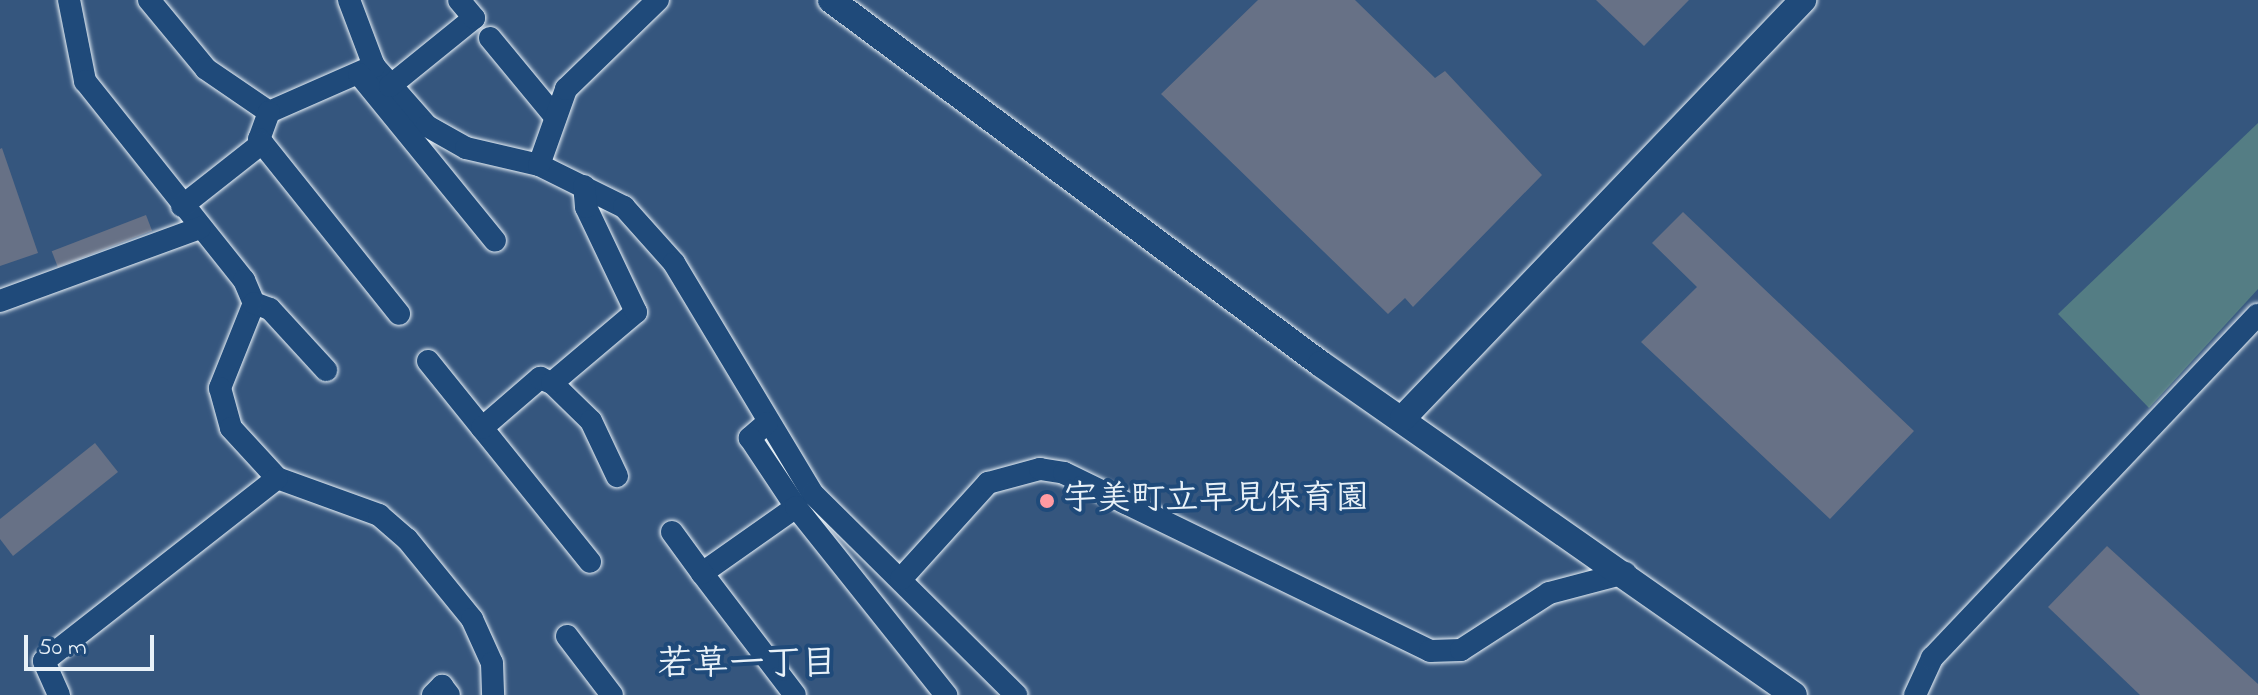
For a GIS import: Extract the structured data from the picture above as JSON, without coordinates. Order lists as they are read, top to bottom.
{
  "districts": ["若草一丁目"],
  "places": ["宇美町立早見保育園"],
  "scale_bar": "50 m"
}
